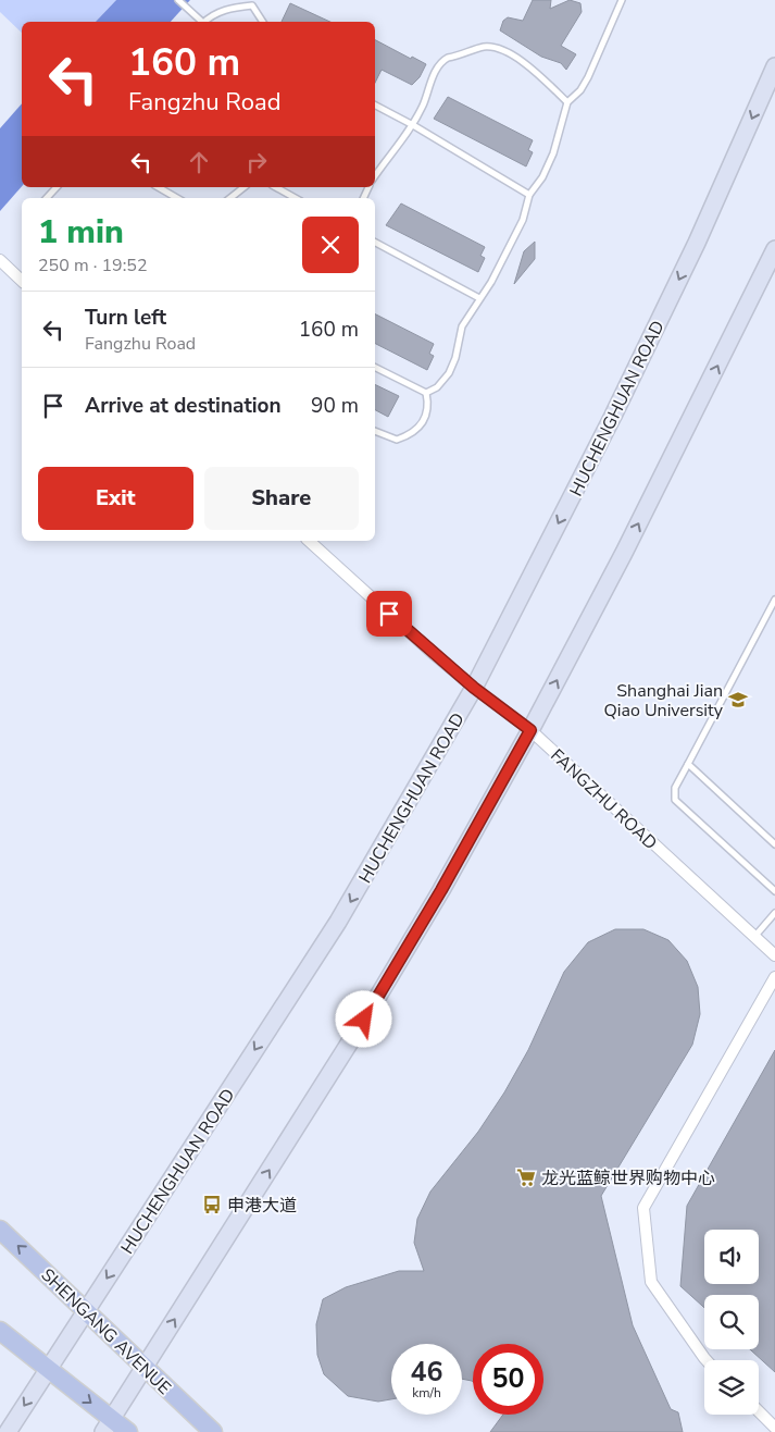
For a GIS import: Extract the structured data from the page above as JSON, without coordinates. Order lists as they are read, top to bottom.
{
  "streets": {
    "main road": ["HUCHENGHUAN ROAD", "SHENGANG AVENUE"],
    "street": ["FANGZHU ROAD"]
  },
  "crossings": [
    ["HUCHENGHUAN ROAD", "FANGZHU ROAD"],
    ["HUCHENGHUAN ROAD", "SHENGANG AVENUE"]
  ],
  "places": {
    "school or university": ["Shanghai Jian Qiao University"],
    "supermarket": ["龙光蓝鲸世界购物中心"],
    "bus stop": ["申港大道"]
  },
  "page": {
    "turn": ["160 m", "Fangzhu Road"],
    "heading": ["1 min", "250 m · 19:52"],
    "list": [
      {
        "name": "Turn left",
        "note": "Fangzhu Road",
        "value": "160 m"
      },
      {
        "name": "Arrive at destination",
        "value": "90 m"
      }
    ],
    "buttons": ["Exit", "Share"],
    "speed": "46 km/h",
    "limit": "50"
  }
}
